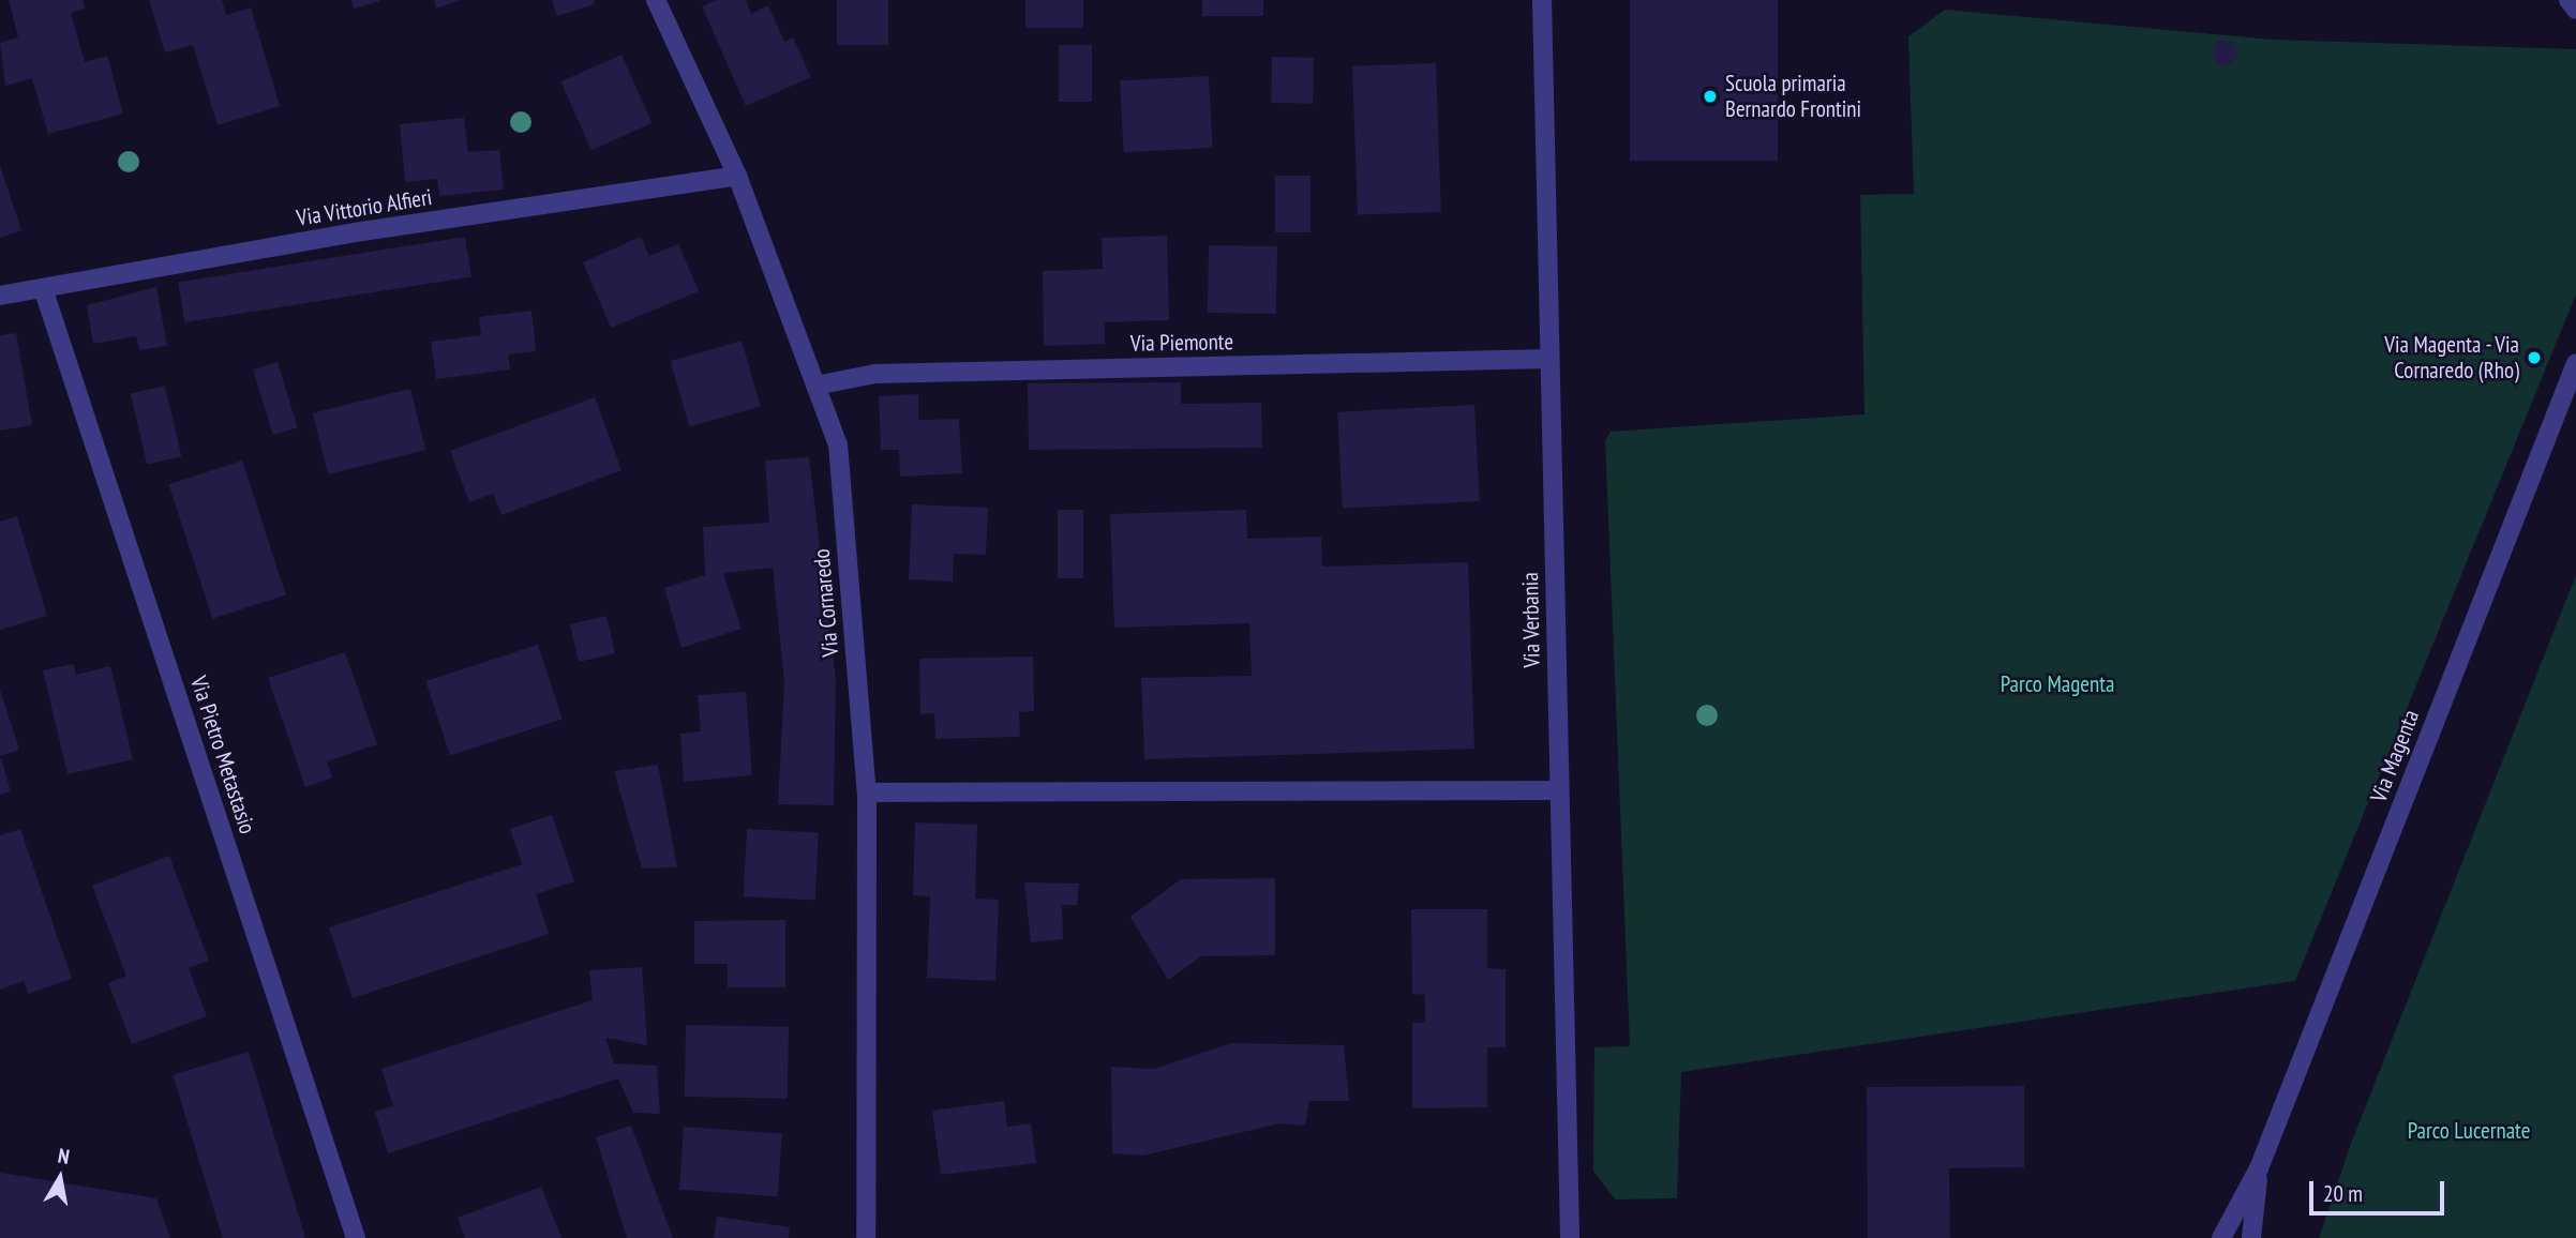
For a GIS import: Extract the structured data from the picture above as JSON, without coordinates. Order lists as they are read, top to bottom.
{
  "streets": {
    "street": [
      "Via Vittorio Alfieri",
      "Via Piemonte",
      "Via Cornaredo",
      "Via Verbania",
      "Via Pietro Metastasio",
      "Via Magenta"
    ]
  },
  "crossings": [
    ["Via Vittorio Alfieri", "Via Cornaredo"],
    ["Via Vittorio Alfieri", "Via Pietro Metastasio"],
    ["Via Piemonte", "Via Cornaredo"],
    ["Via Piemonte", "Via Verbania"]
  ],
  "parks": ["Parco Magenta", "Parco Lucernate"],
  "places": ["Scuola primaria Bernardo Frontini", "Via Magenta - Via Cornaredo (Rho)"],
  "scale_bar": "20 m",
  "north": "top"
}
